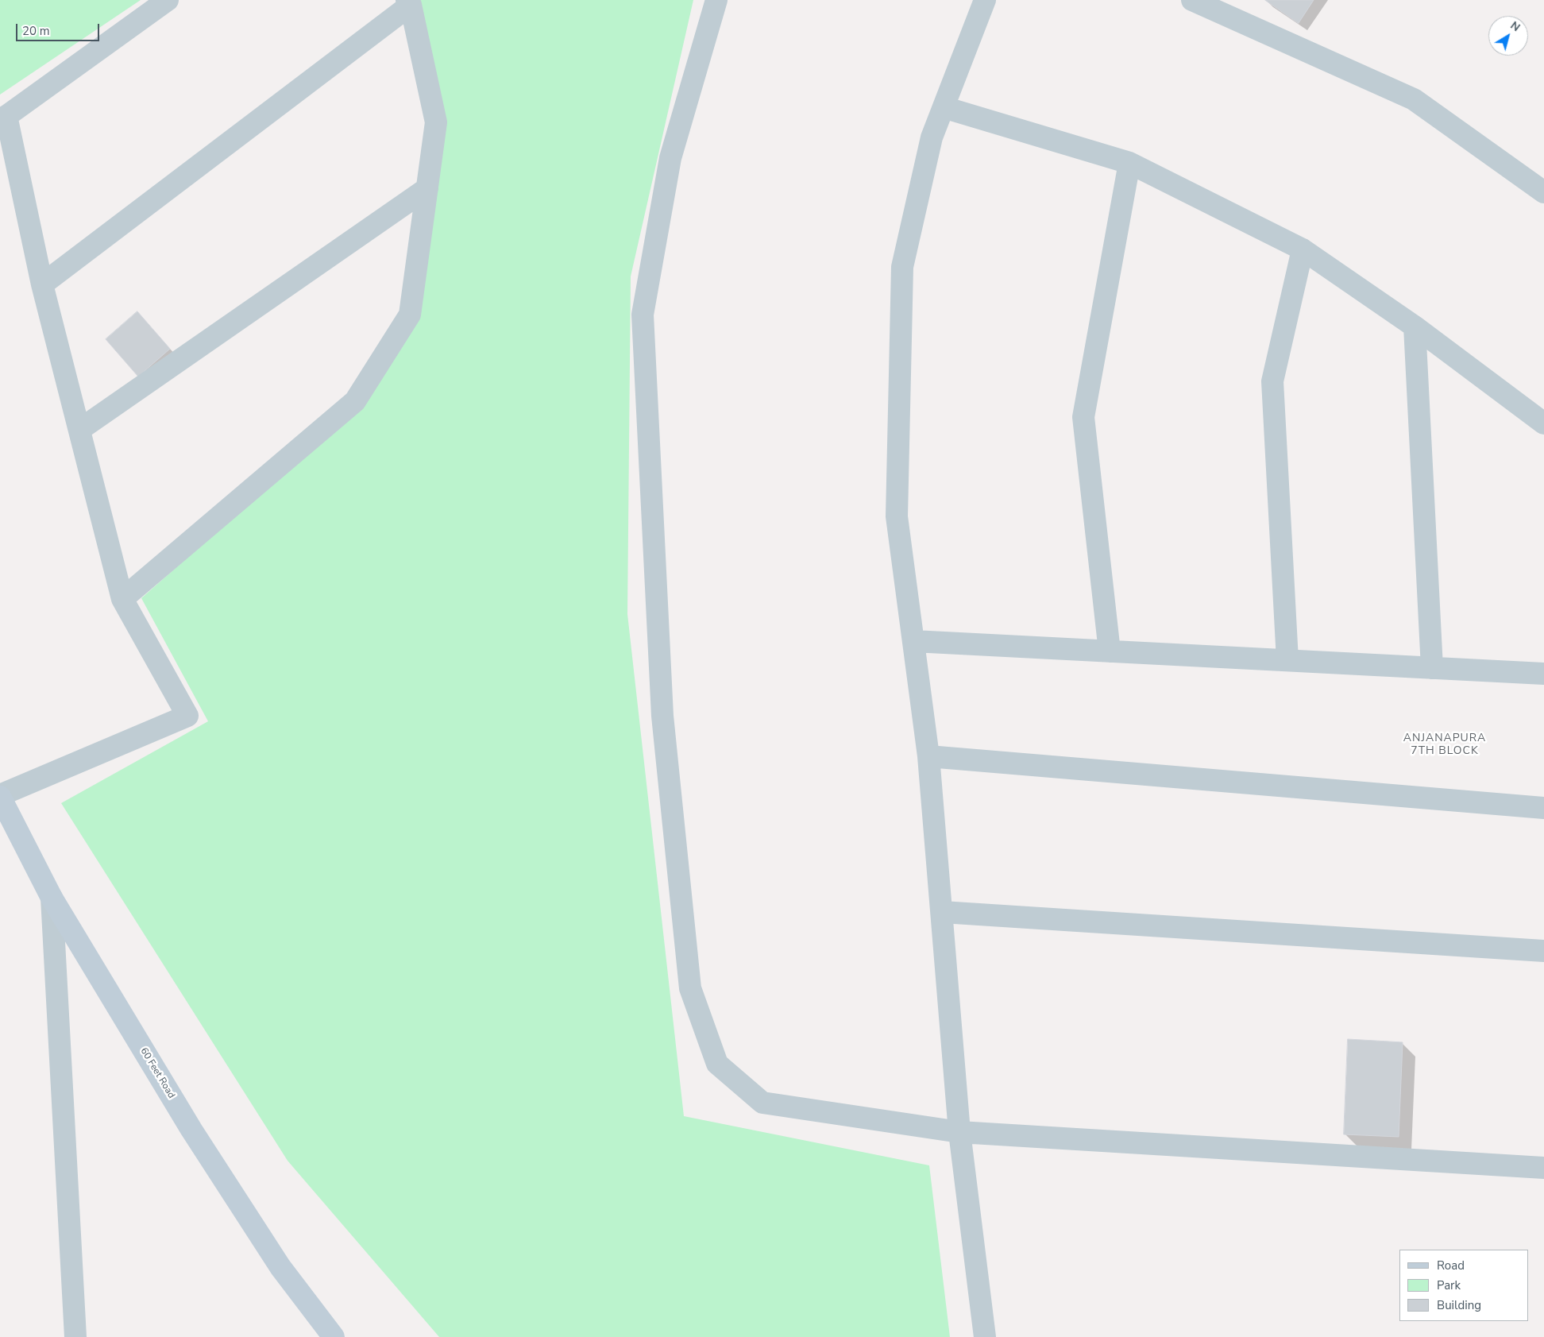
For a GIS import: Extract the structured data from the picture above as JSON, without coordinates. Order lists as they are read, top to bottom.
{
  "streets": {
    "street": ["60 Feet Road"]
  },
  "districts": ["ANJANAPURA 7TH BLOCK"],
  "legend": ["Road", "Park", "Building"],
  "scale_bar": "20 m",
  "north": "top right"
}
